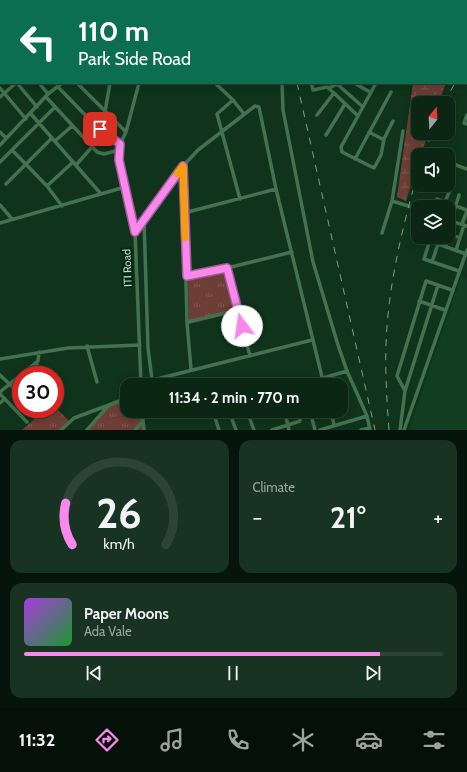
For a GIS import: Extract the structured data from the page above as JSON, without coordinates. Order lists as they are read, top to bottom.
{
  "streets": {
    "street": ["ITI Road"]
  },
  "north": "top",
  "page": {
    "turn": ["110 m", "Park Side Road"],
    "limit": "30",
    "trip": "11:34 · 2 min · 770 m",
    "tile": "Climate",
    "heat": ["−", "21°", "+"],
    "song": ["Paper Moons", "Ada Vale"],
    "tabs": "11:32",
    "gauge": ["26", "km/h"]
  }
}
